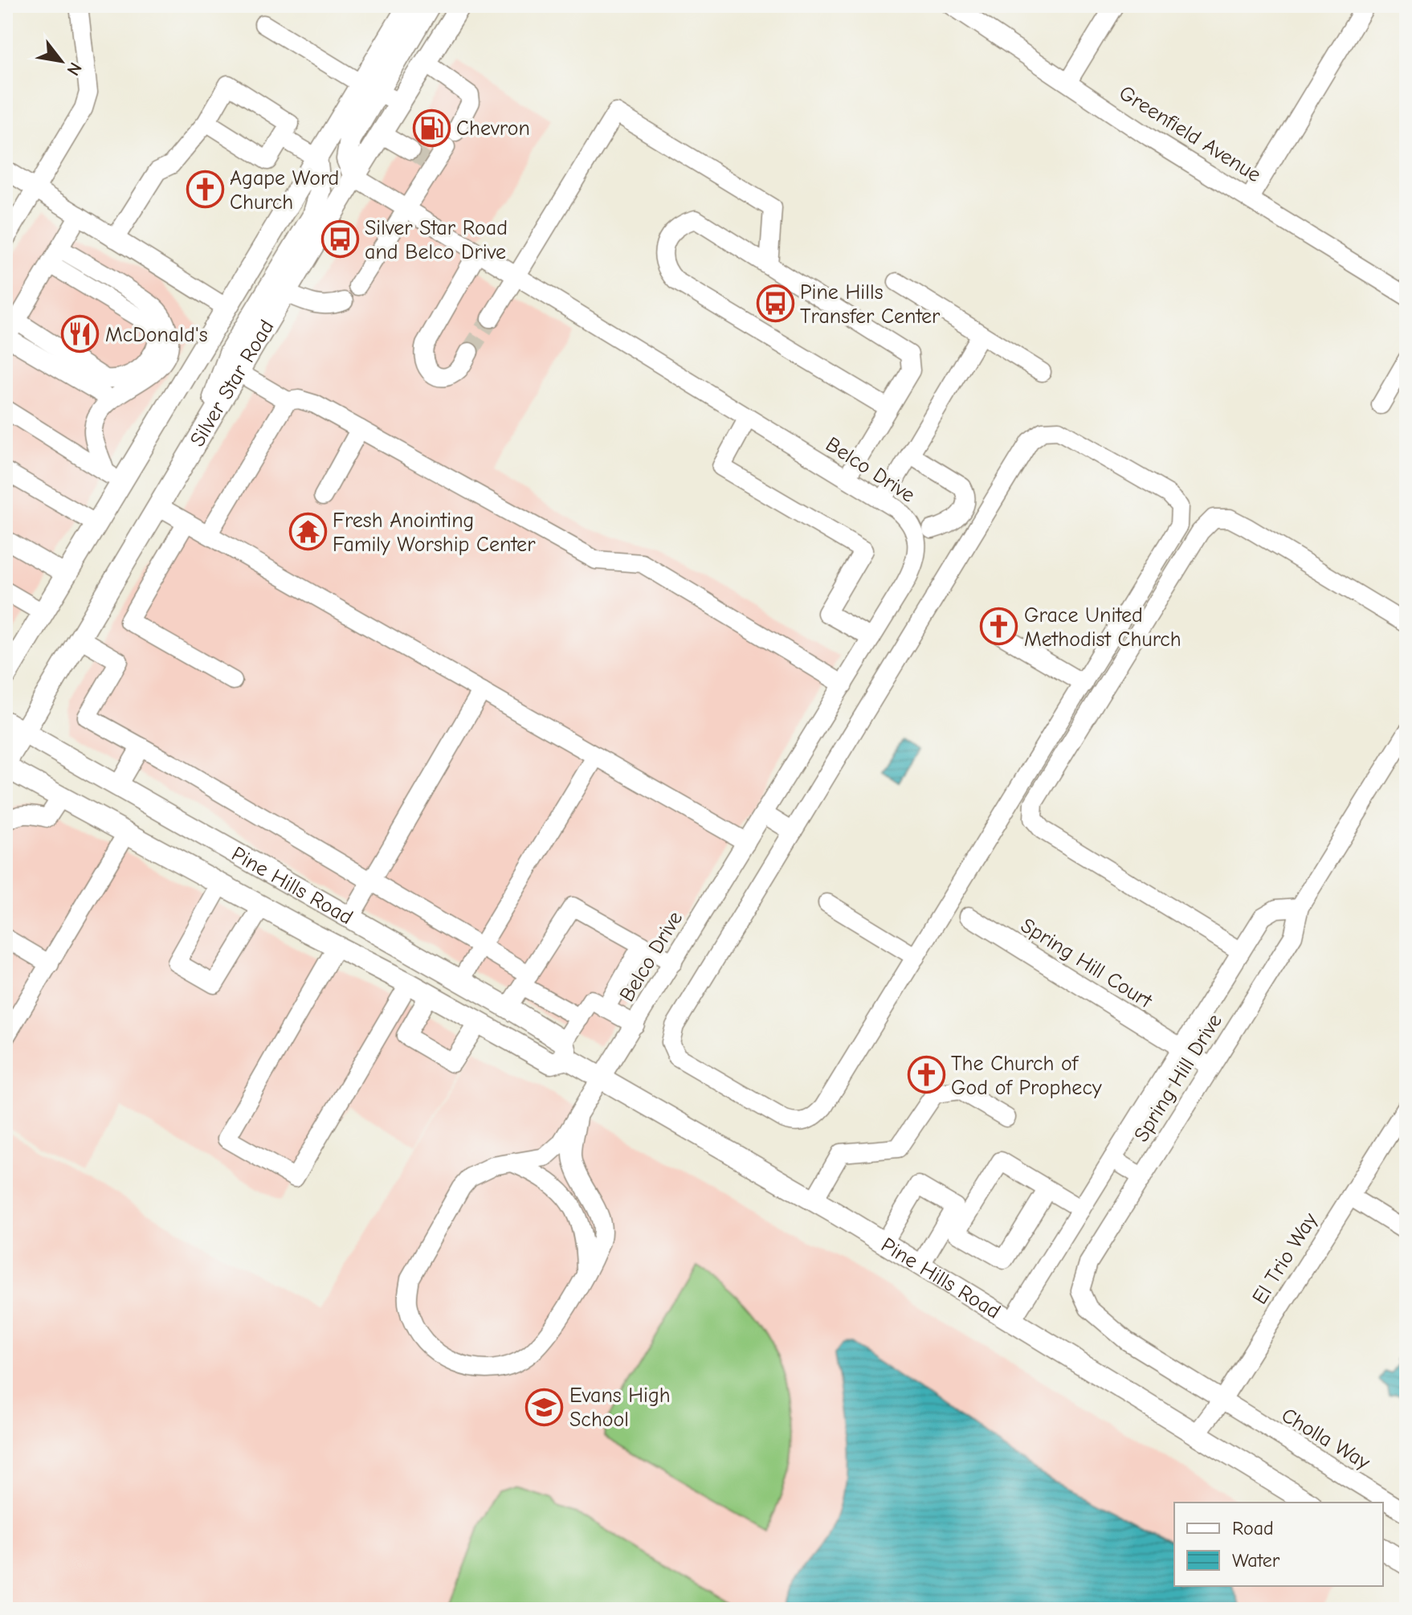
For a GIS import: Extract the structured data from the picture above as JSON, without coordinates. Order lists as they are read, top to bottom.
{
  "streets": {
    "main road": ["Silver Star Road", "Pine Hills Road"],
    "street": [
      "Greenfield Avenue",
      "Belco Drive",
      "Spring Hill Court",
      "Spring Hill Drive",
      "El Trio Way",
      "Cholla Way"
    ]
  },
  "crossings": [
    ["Silver Star Road", "Belco Drive"],
    ["Silver Star Road", "Pine Hills Road"],
    ["Belco Drive", "Pine Hills Road"],
    ["Pine Hills Road", "Spring Hill Drive"],
    ["Pine Hills Road", "El Trio Way"],
    ["Spring Hill Court", "Spring Hill Drive"],
    ["Spring Hill Drive", "El Trio Way"],
    ["Spring Hill Drive", "Cholla Way"],
    ["El Trio Way", "Cholla Way"]
  ],
  "places": {
    "fuel station": ["Chevron"],
    "church": ["Agape Word Church", "Grace United Methodist Church", "The Church of God of Prophecy"],
    "bus stop": ["Silver Star Road and Belco Drive", "Pine Hills Transfer Center"],
    "restaurant": ["McDonald's"],
    "temple": ["Fresh Anointing Family Worship Center"],
    "school or university": ["Evans High School"]
  },
  "legend": ["Road", "Water"],
  "north": "bottom right"
}
